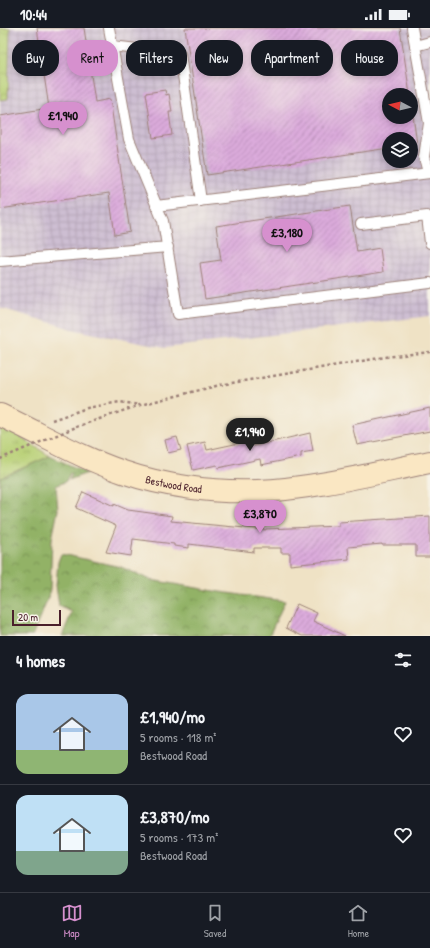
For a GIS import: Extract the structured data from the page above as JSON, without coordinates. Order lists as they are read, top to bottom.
{
  "streets": {
    "main road": ["Bestwood Road"]
  },
  "scale_bar": "20 m",
  "north": "left",
  "page": {
    "status": "10:44",
    "chip": [
      "Buy",
      "Rent",
      "Filters",
      "New",
      "Apartment",
      "House"
    ],
    "price": [
      "£1,940",
      "£3,180",
      "£1,940",
      "£3,870"
    ],
    "scale": "20 m",
    "heading": "4 homes",
    "list": [
      {
        "name": "£1,940/mo",
        "note": "5 rooms · 118 m² · Bestwood Road"
      },
      {
        "name": "£3,870/mo",
        "note": "5 rooms · 173 m² · Bestwood Road"
      }
    ],
    "tabs": ["Map", "Saved", "Home"]
  }
}
